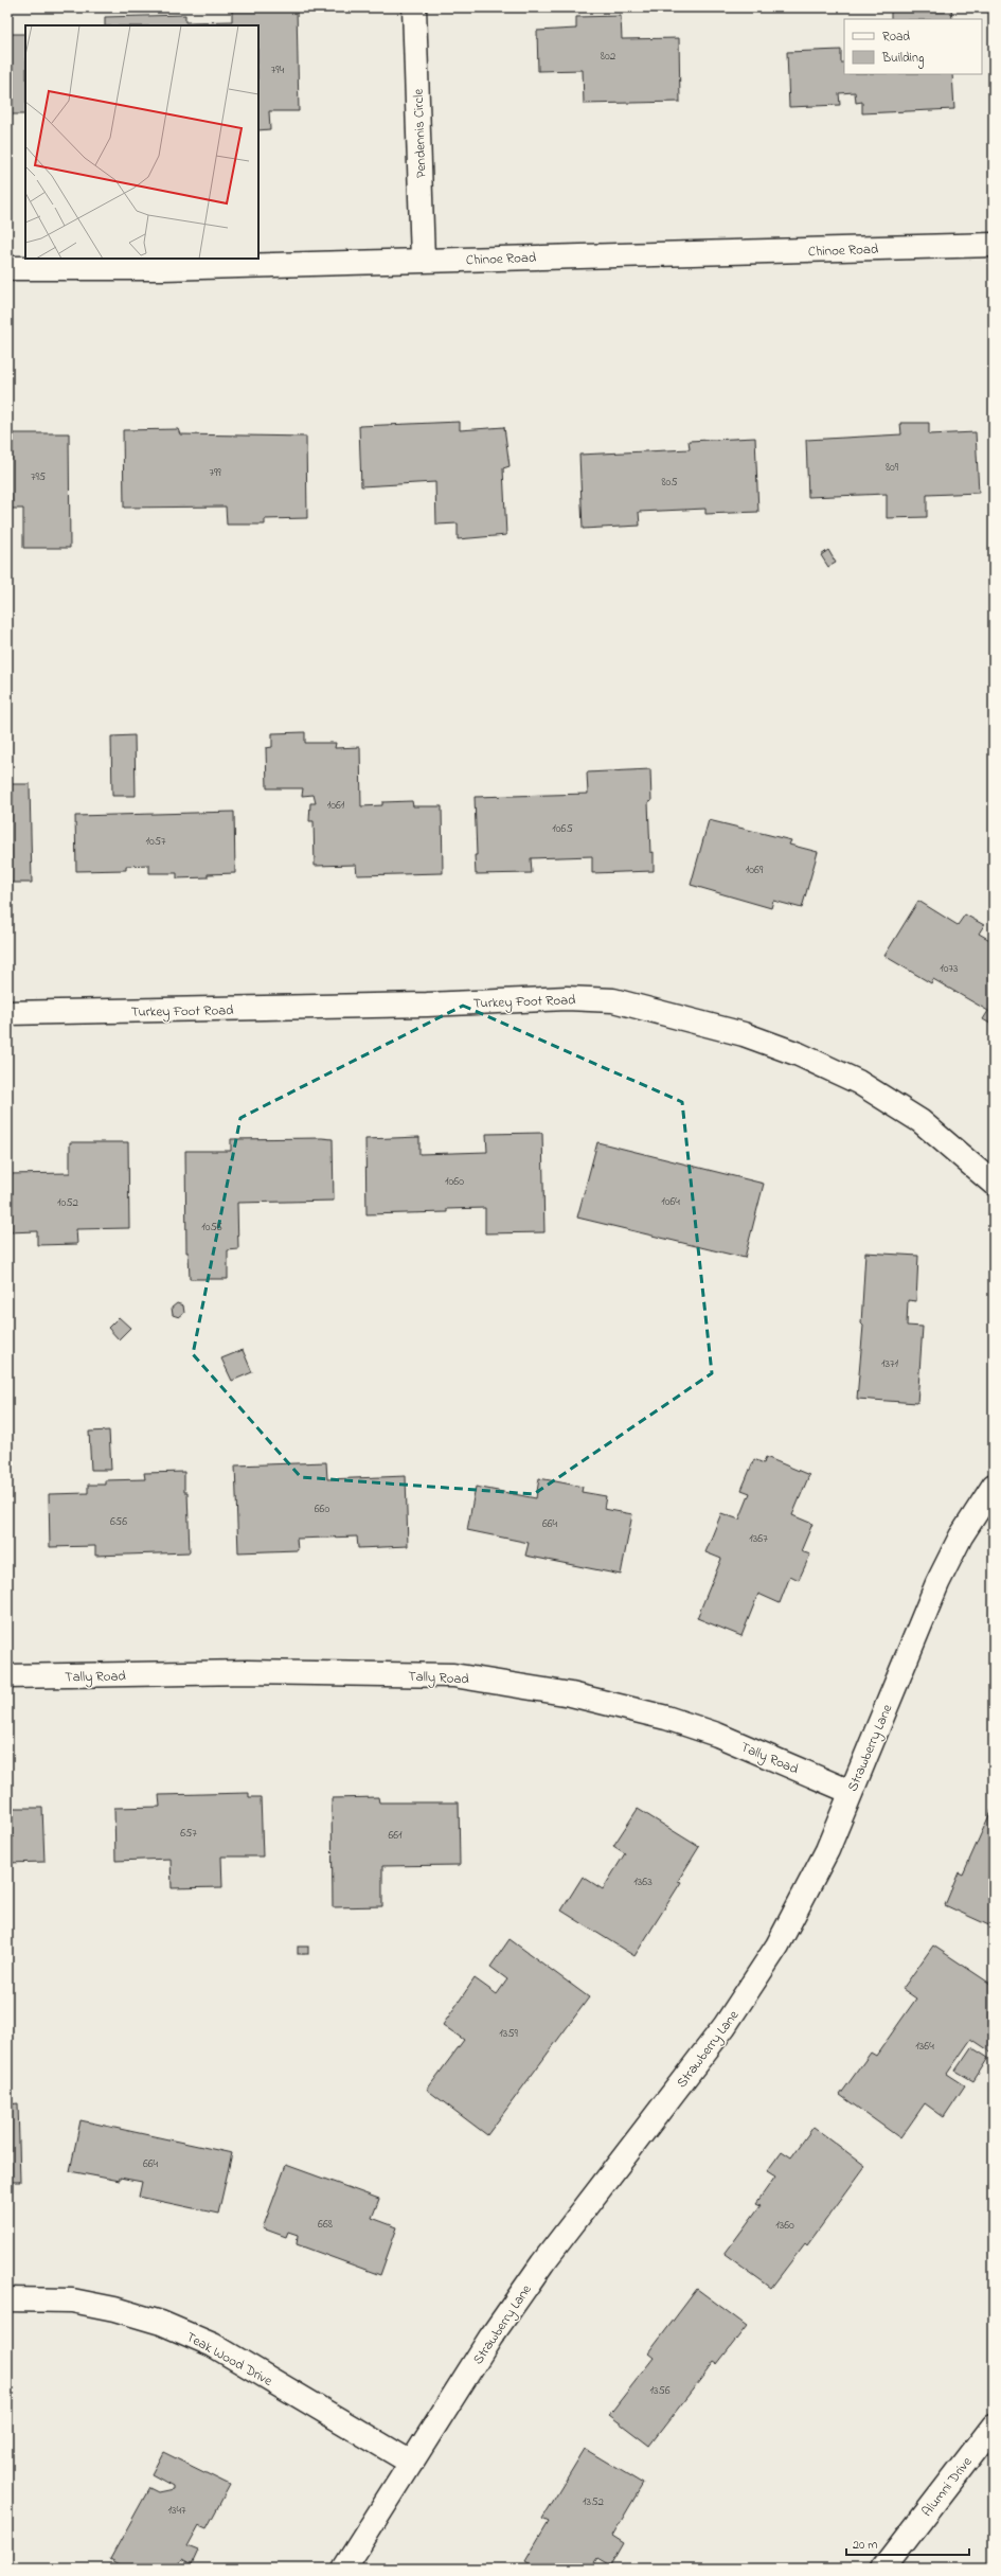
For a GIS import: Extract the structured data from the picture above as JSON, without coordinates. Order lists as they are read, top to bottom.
{
  "streets": {
    "street": [
      "Pendennis Circle",
      "Chinoe Road",
      "Turkey Foot Road",
      "Tally Road",
      "Strawberry Lane",
      "Teak Wood Drive",
      "Alumni Drive"
    ]
  },
  "crossings": [
    ["Pendennis Circle", "Chinoe Road"],
    ["Tally Road", "Strawberry Lane"],
    ["Strawberry Lane", "Teak Wood Drive"]
  ],
  "house_numbers": [
    "802",
    "794",
    "809",
    "799",
    "795",
    "805",
    "1061",
    "1065",
    "1057",
    "1069",
    "1073",
    "1060",
    "1064",
    "1052",
    "1056",
    "1371",
    "660",
    "656",
    "664",
    "1367",
    "657",
    "661",
    "1363",
    "1359",
    "1364",
    "664",
    "668",
    "1360",
    "1356",
    "1352",
    "1347"
  ],
  "legend": ["Road", "Building"],
  "scale_bar": "20 m"
}
